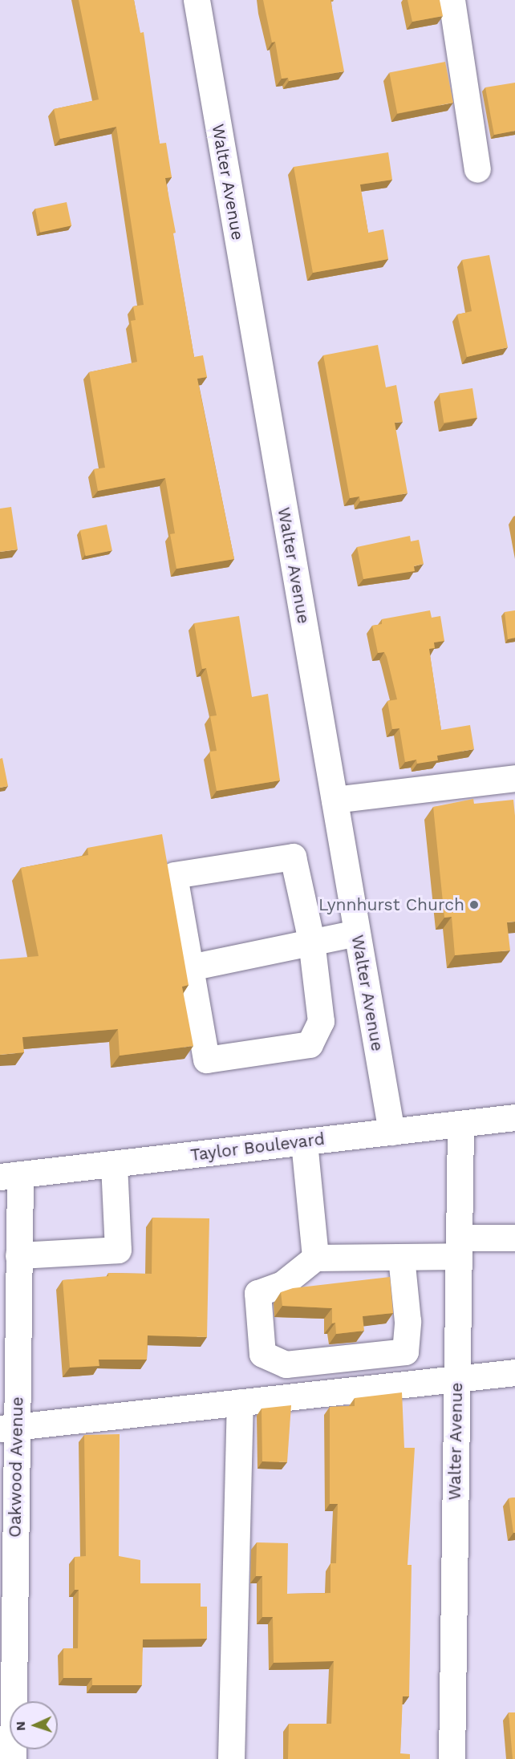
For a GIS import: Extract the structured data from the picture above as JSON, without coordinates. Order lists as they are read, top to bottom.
{
  "streets": {
    "street": ["Walter Avenue", "Taylor Boulevard", "Oakwood Avenue"]
  },
  "crossings": [
    ["Walter Avenue", "Taylor Boulevard"],
    ["Taylor Boulevard", "Oakwood Avenue"]
  ],
  "places": ["Lynnhurst Church"],
  "north": "left"
}
